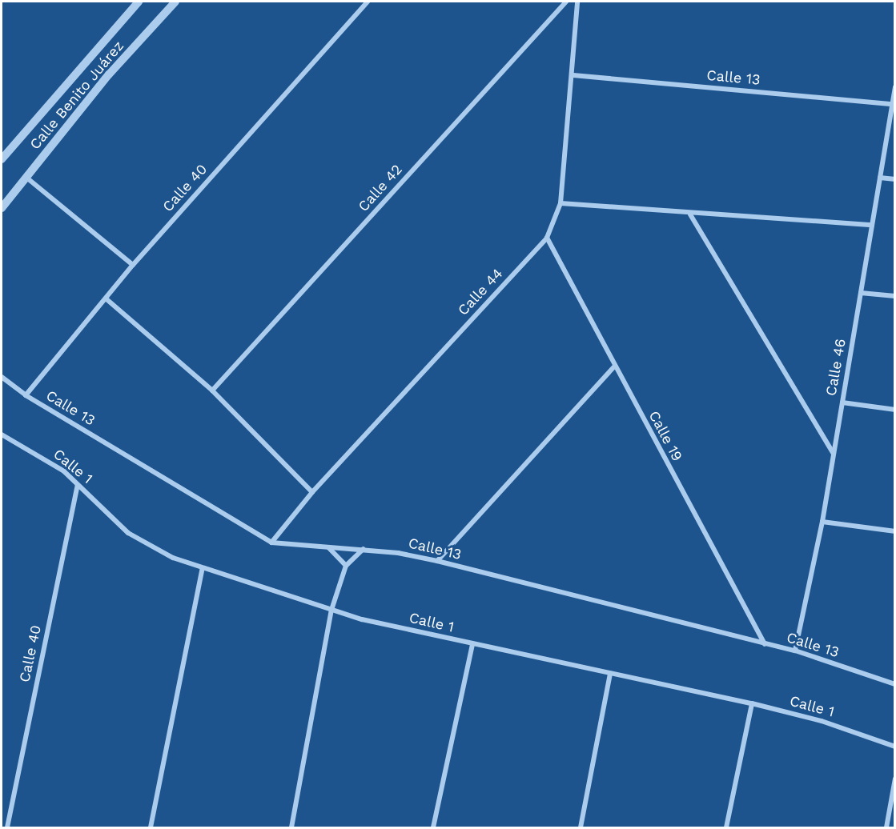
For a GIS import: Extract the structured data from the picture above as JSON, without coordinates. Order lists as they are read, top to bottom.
{
  "streets": {
    "street": [
      "Calle 13",
      "Calle Benito Juárez",
      "Calle 40",
      "Calle 42",
      "Calle 44",
      "Calle 46",
      "Calle 19",
      "Calle 1"
    ]
  },
  "crossings": [
    ["Calle 13", "Calle 40"],
    ["Calle 13", "Calle 44"],
    ["Calle 13", "Calle 46"],
    ["Calle 13", "Calle 19"],
    ["Calle 40", "Calle 1"],
    ["Calle 44", "Calle 19"]
  ]
}
